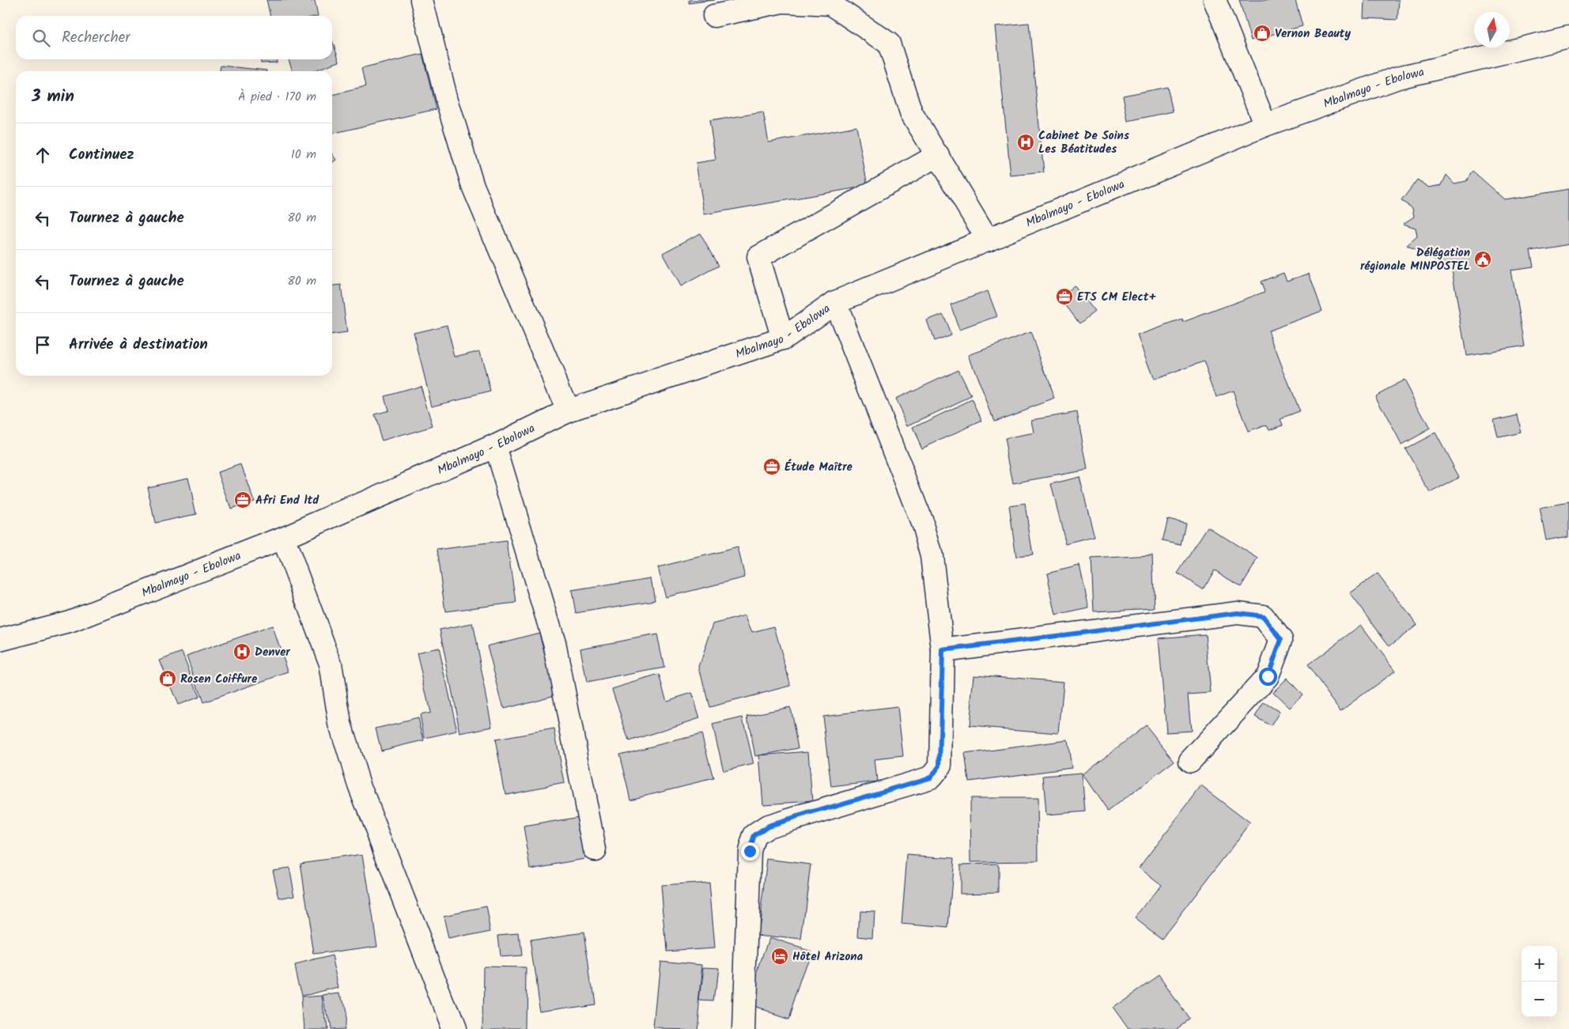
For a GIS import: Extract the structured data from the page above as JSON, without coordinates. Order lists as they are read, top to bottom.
{
  "streets": {
    "main road": ["Mbalmayo - Ebolowa"]
  },
  "places": {
    "shop": ["Vernon Beauty", "Rosen Coiffure"],
    "hospital": ["Cabinet De Soins Les Béatitudes", "Denver"],
    "public building": ["Délégation régionale MINPOSTEL"],
    "office": ["ETS CM Elect+", "Étude Maître", "Afri End ltd"],
    "hotel": ["Hôtel Arizona"]
  },
  "north": "top",
  "page": {
    "search": "Rechercher",
    "heading": ["3 min", "À pied · 170 m"],
    "list": [
      ["Continuez", "10 m"],
      ["Tournez à gauche", "80 m"],
      ["Tournez à gauche", "80 m"],
      "Arrivée à destination"
    ],
    "map_buttons": ["+", "−"]
  }
}
